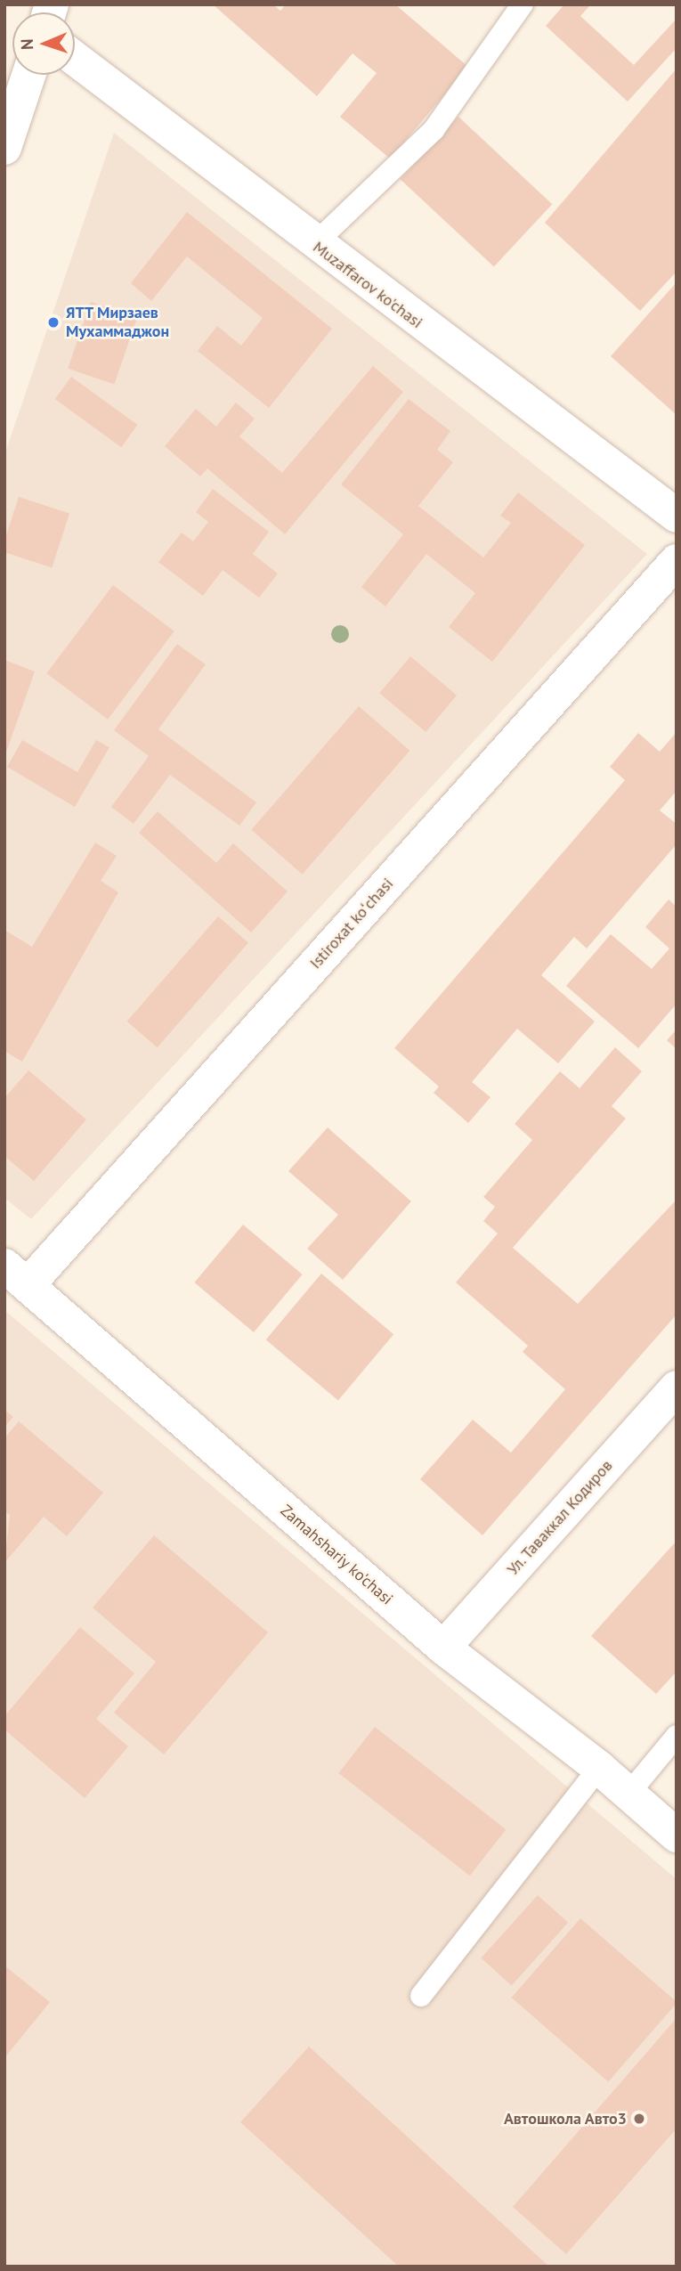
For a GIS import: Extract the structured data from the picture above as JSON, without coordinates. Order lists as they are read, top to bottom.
{
  "streets": {
    "street": [
      "Muzaffarov ko'chasi",
      "Istiroxat koʻchasi",
      "Ул. Таваккал Кодиров",
      "Zamahshariy ko'chasi"
    ]
  },
  "crossings": [
    ["Istiroxat koʻchasi", "Zamahshariy ko'chasi"],
    ["Ул. Таваккал Кодиров", "Zamahshariy ko'chasi"]
  ],
  "places": ["ЯТТ Мирзаев Мухаммаджон", "Автошкола Авто3"],
  "north": "left"
}
